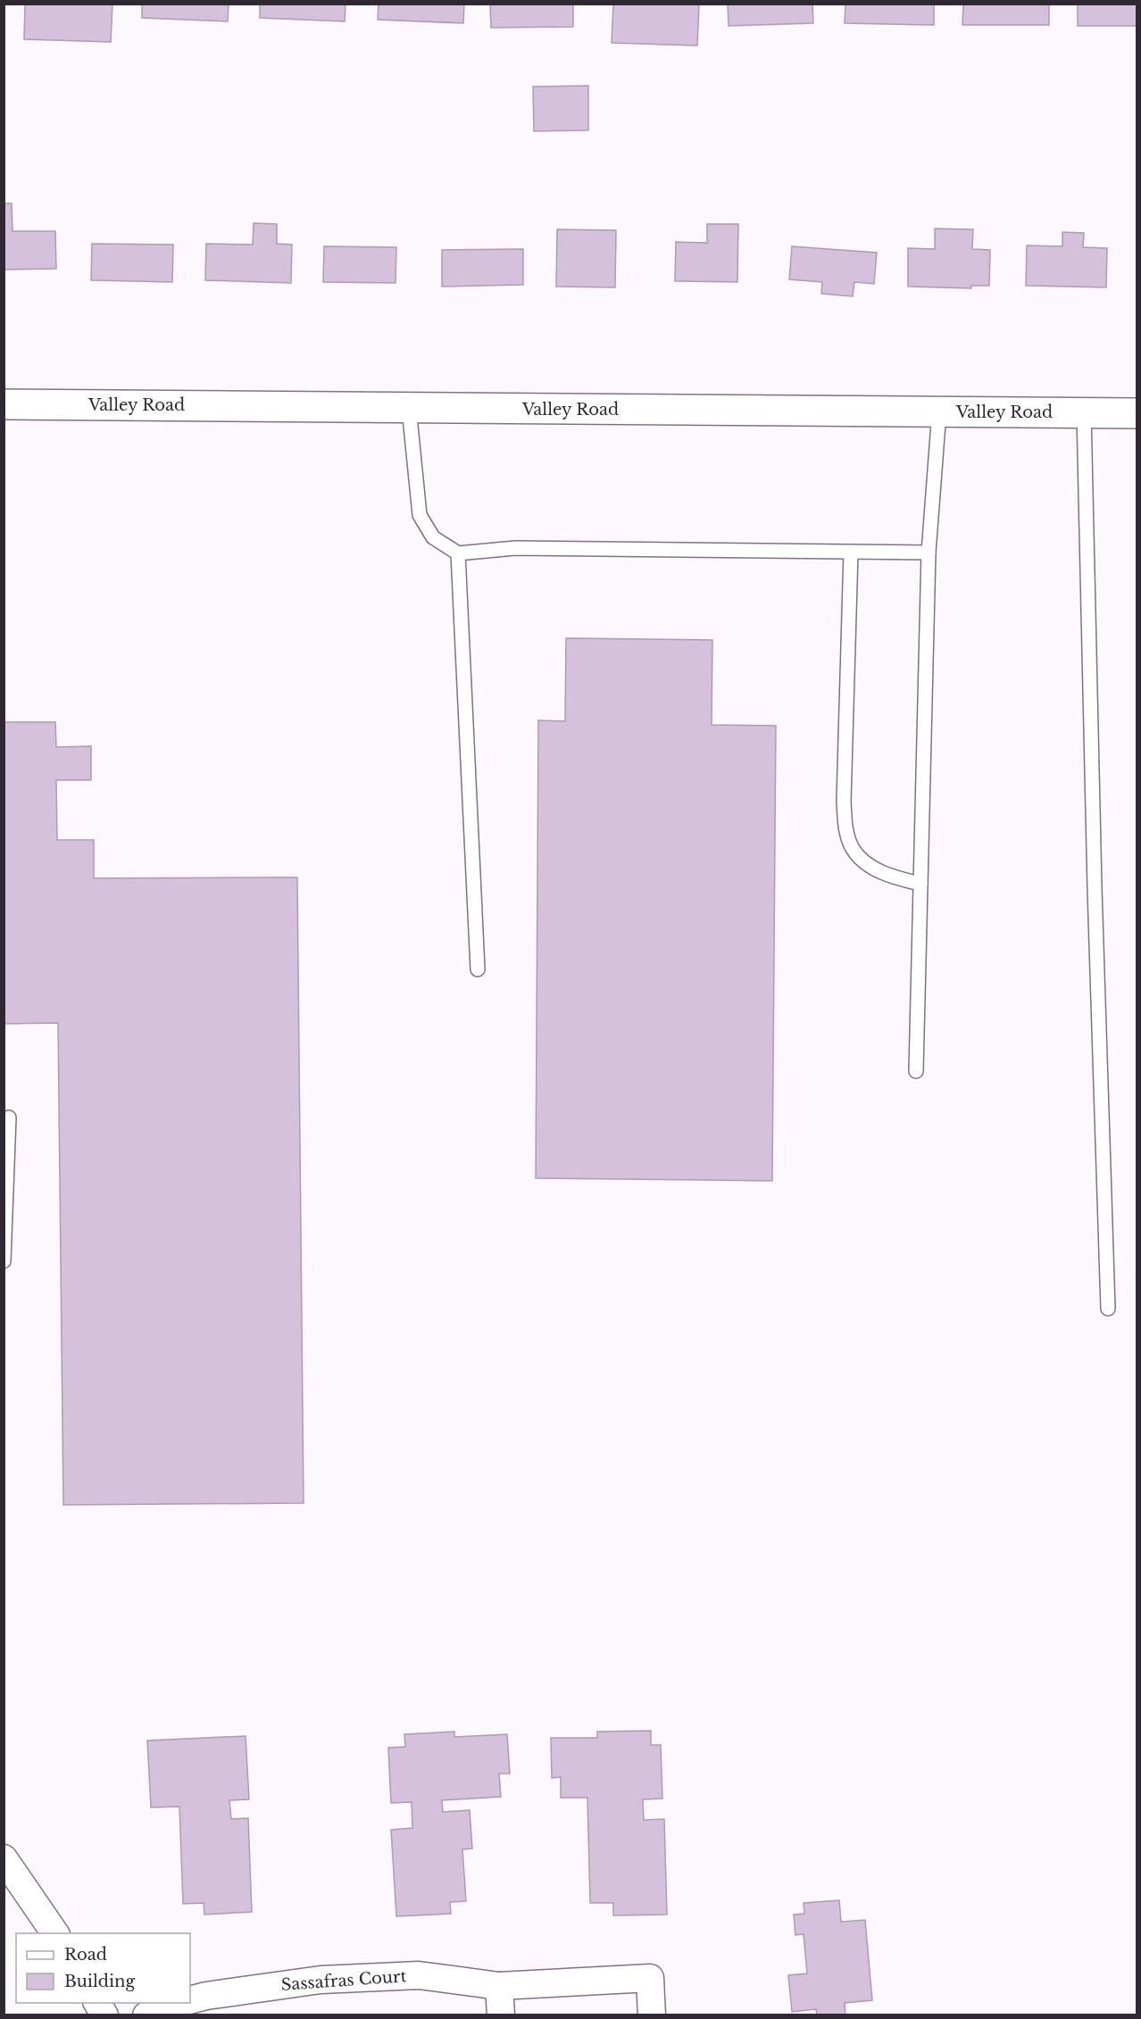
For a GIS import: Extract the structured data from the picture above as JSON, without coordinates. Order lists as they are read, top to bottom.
{
  "streets": {
    "street": ["Valley Road", "Sassafras Court"]
  },
  "legend": ["Road", "Building"]
}
